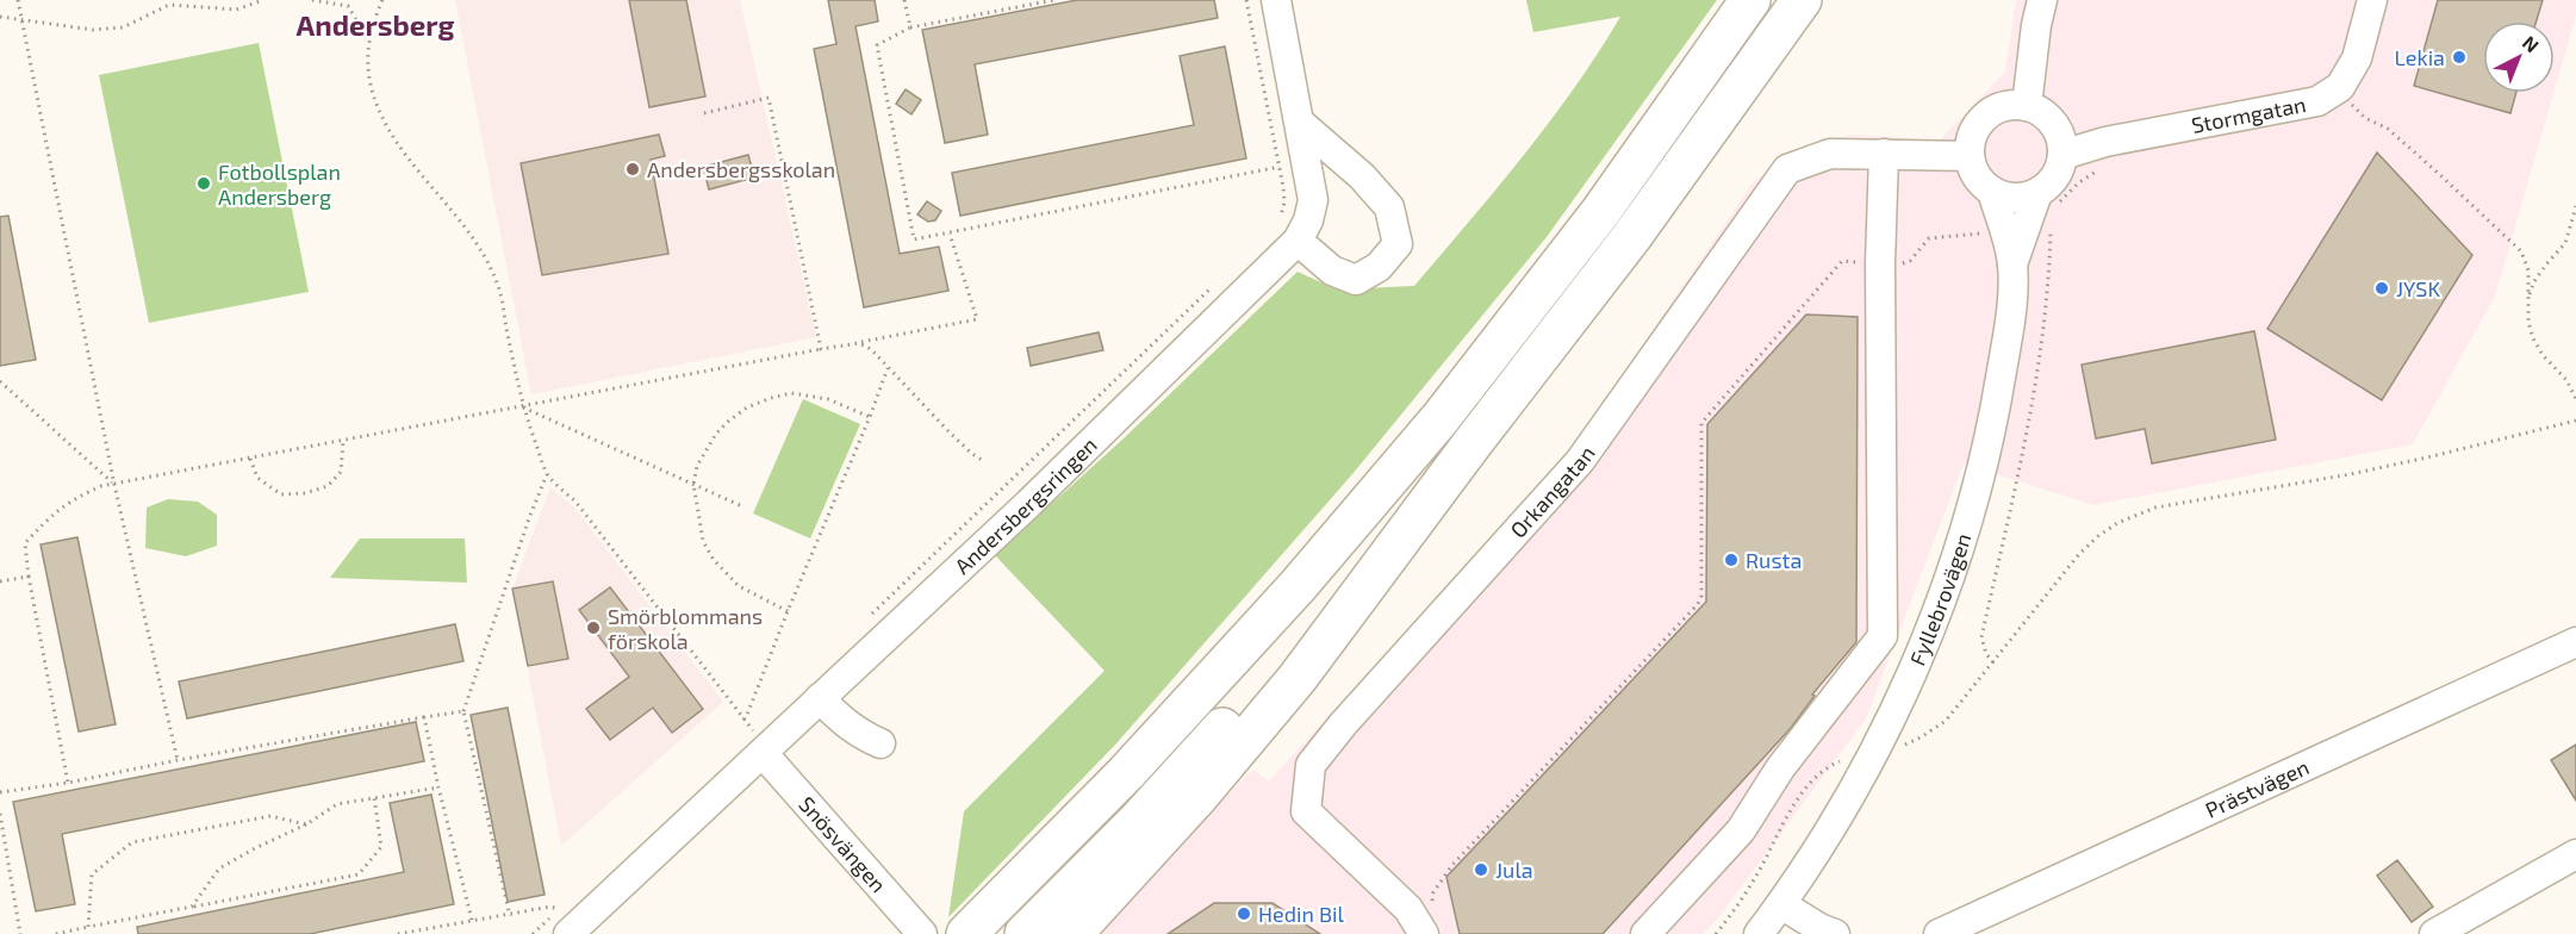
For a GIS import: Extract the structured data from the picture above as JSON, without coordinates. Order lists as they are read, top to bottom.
{
  "streets": {
    "street": [
      "Stormgatan",
      "Orkangatan",
      "Andersbergsringen",
      "Fyllebrovägen",
      "Prästvägen",
      "Snösvängen"
    ]
  },
  "crossings": [
    ["Stormgatan", "Orkangatan"],
    ["Stormgatan", "Fyllebrovägen"],
    ["Orkangatan", "Fyllebrovägen"],
    ["Andersbergsringen", "Snösvängen"]
  ],
  "districts": ["Andersberg"],
  "places": [
    "Lekia",
    "Andersbergsskolan",
    "Fotbollsplan Andersberg",
    "JYSK",
    "Rusta",
    "Smörblommans förskola",
    "Jula",
    "Hedin Bil"
  ],
  "north": "top right"
}
